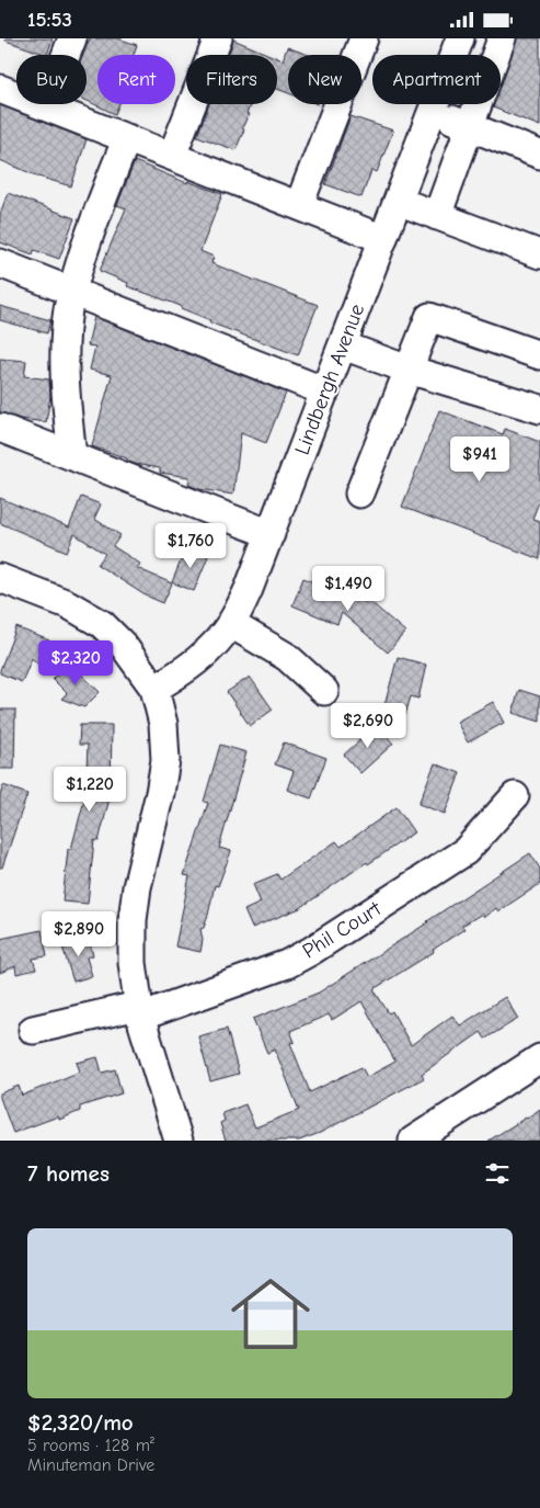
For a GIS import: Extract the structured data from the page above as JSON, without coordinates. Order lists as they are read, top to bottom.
{
  "streets": {
    "street": ["Lindbergh Avenue", "Phil Court"]
  },
  "page": {
    "status": "15:53",
    "chip": [
      "Buy",
      "Rent",
      "Filters",
      "New",
      "Apartment"
    ],
    "price": [
      "$941",
      "$1,760",
      "$1,490",
      "$2,320",
      "$2,690",
      "$1,220",
      "$2,890"
    ],
    "heading": "7 homes",
    "list": [
      {
        "name": "$2,320/mo",
        "note": "5 rooms · 128 m² · Minuteman Drive"
      }
    ]
  }
}
